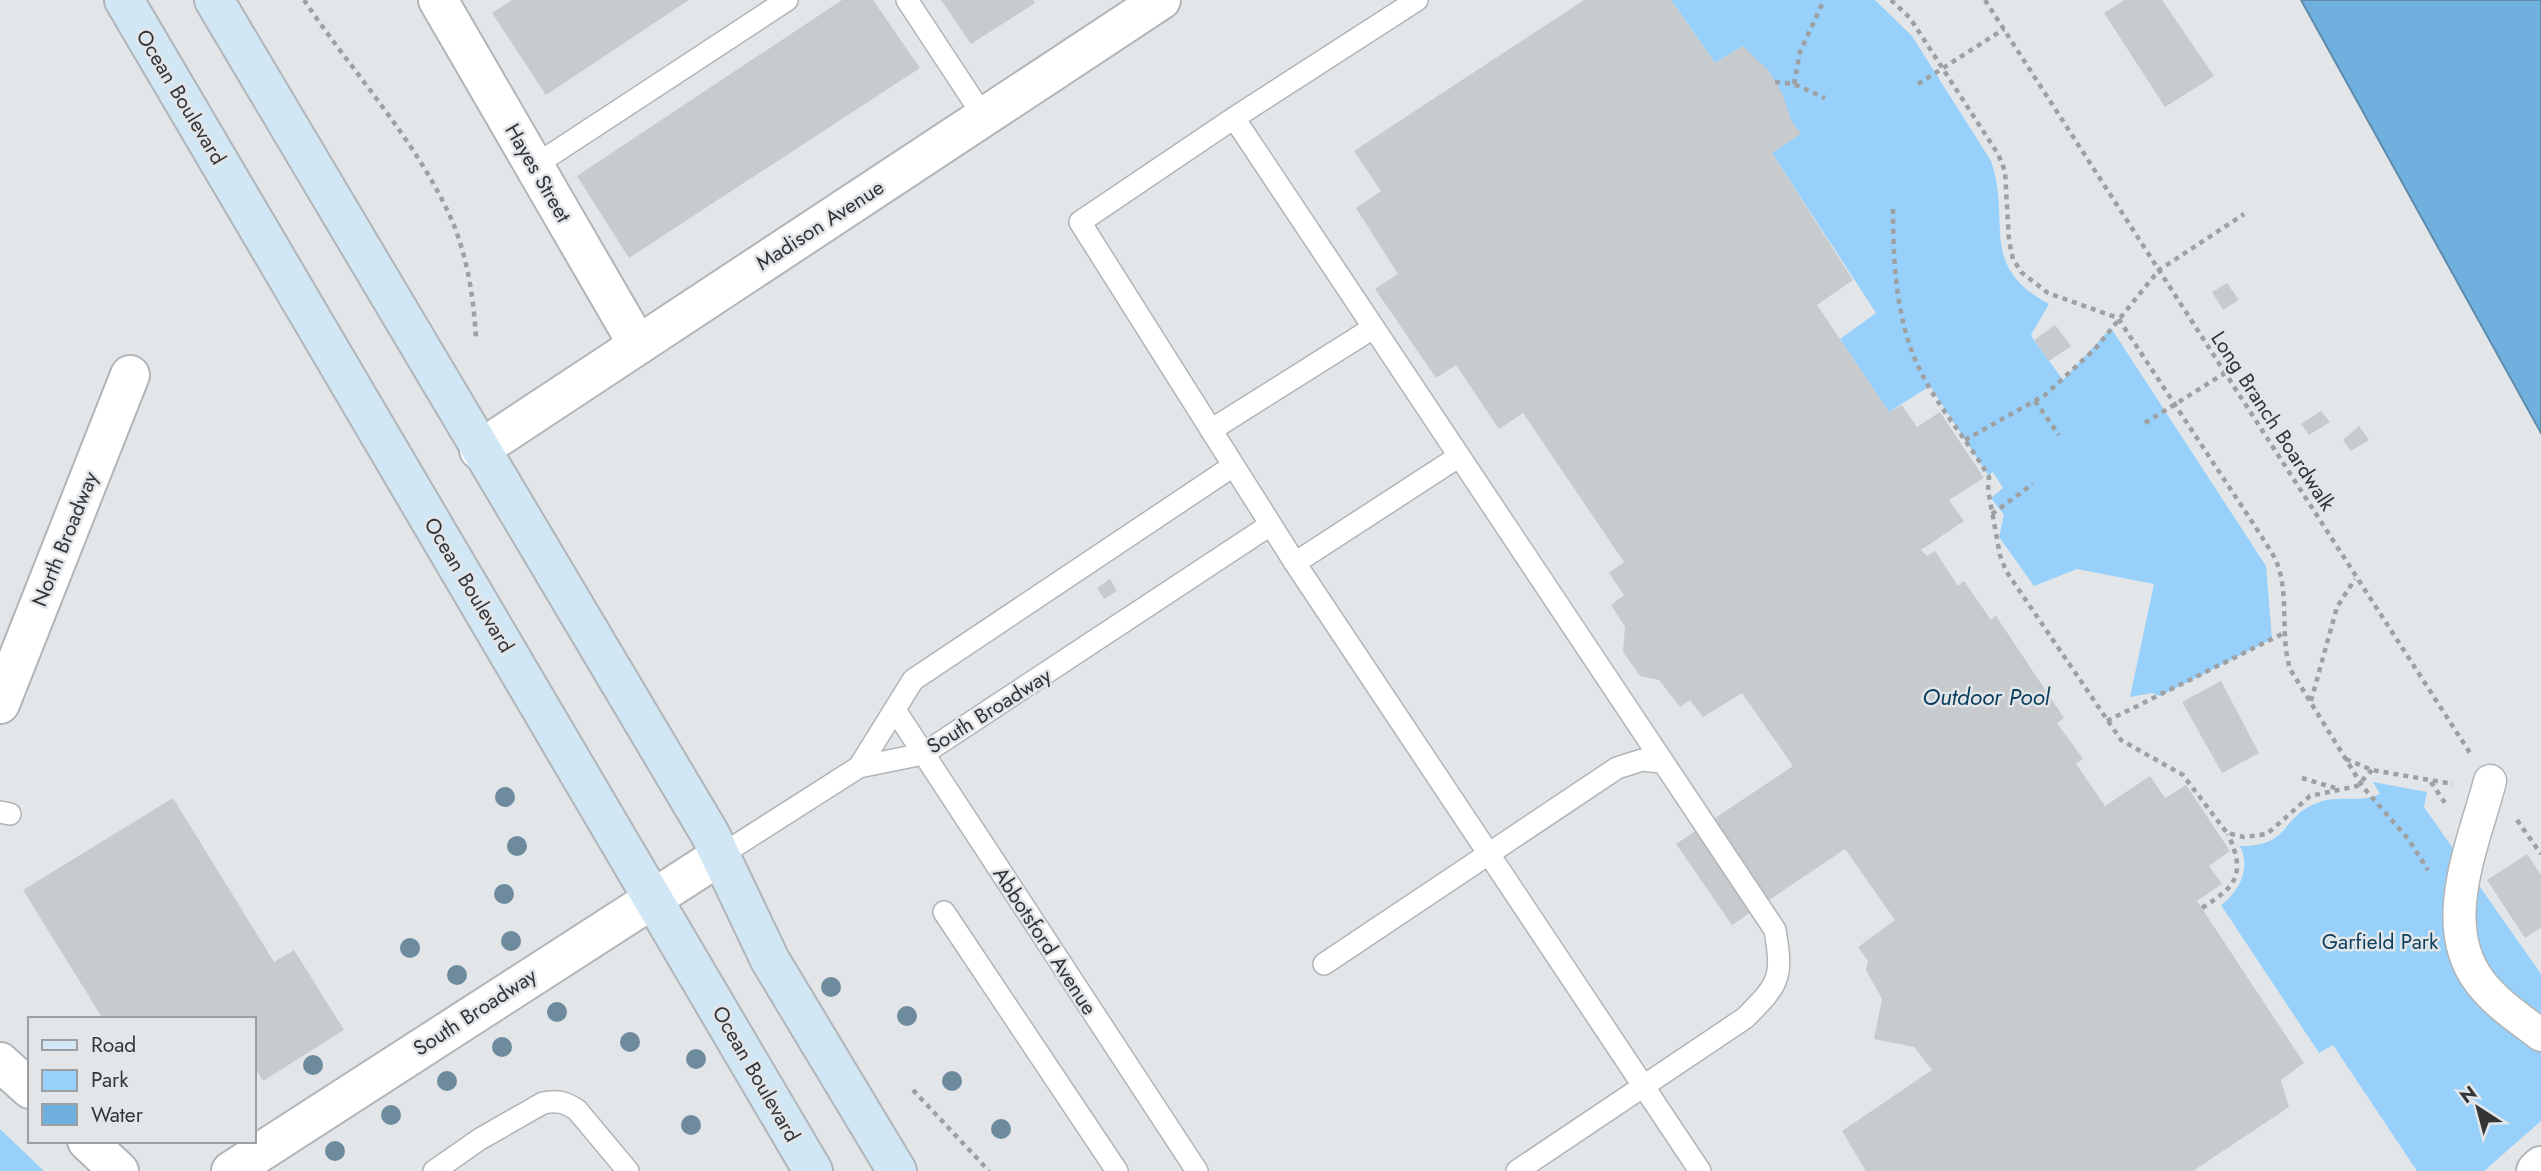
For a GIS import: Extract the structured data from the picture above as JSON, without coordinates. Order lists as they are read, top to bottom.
{
  "streets": {
    "main road": ["Ocean Boulevard"],
    "street": [
      "Hayes Street",
      "Madison Avenue",
      "North Broadway",
      "South Broadway"
    ],
    "lane": ["Abbotsford Avenue"],
    "path": ["Long Branch Boardwalk"]
  },
  "crossings": [
    ["Ocean Boulevard", "South Broadway"],
    ["Hayes Street", "Madison Avenue"],
    ["South Broadway", "Abbotsford Avenue"]
  ],
  "water": ["Outdoor Pool"],
  "parks": ["Garfield Park"],
  "legend": ["Road", "Park", "Water"],
  "north": "top left"
}
